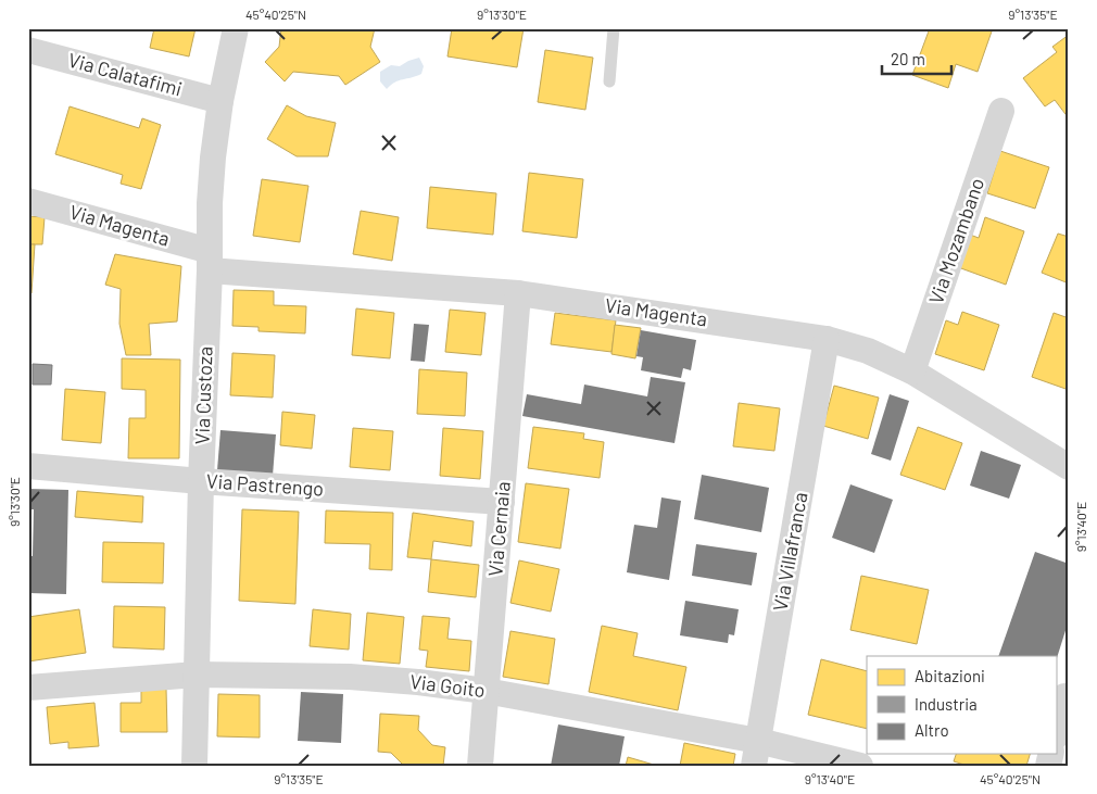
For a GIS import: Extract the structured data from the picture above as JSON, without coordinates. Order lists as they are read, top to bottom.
{
  "streets": {
    "street": [
      "Via Calatafimi",
      "Via Magenta",
      "Via Mozambano",
      "Via Custoza",
      "Via Pastrengo",
      "Via Cernaia",
      "Via Villafranca",
      "Via Goito"
    ]
  },
  "crossings": [
    ["Via Calatafimi", "Via Custoza"],
    ["Via Magenta", "Via Mozambano"],
    ["Via Magenta", "Via Custoza"],
    ["Via Magenta", "Via Cernaia"],
    ["Via Magenta", "Via Villafranca"],
    ["Via Custoza", "Via Pastrengo"],
    ["Via Custoza", "Via Goito"],
    ["Via Pastrengo", "Via Cernaia"],
    ["Via Cernaia", "Via Goito"],
    ["Via Villafranca", "Via Goito"]
  ],
  "legend": ["Abitazioni", "Industria", "Altro"],
  "scale_bar": "20 m",
  "coordinates": [
    "45°40'25\"N",
    "9°13'30\"E",
    "9°13'35\"E",
    "9°13'40\"E"
  ]
}
